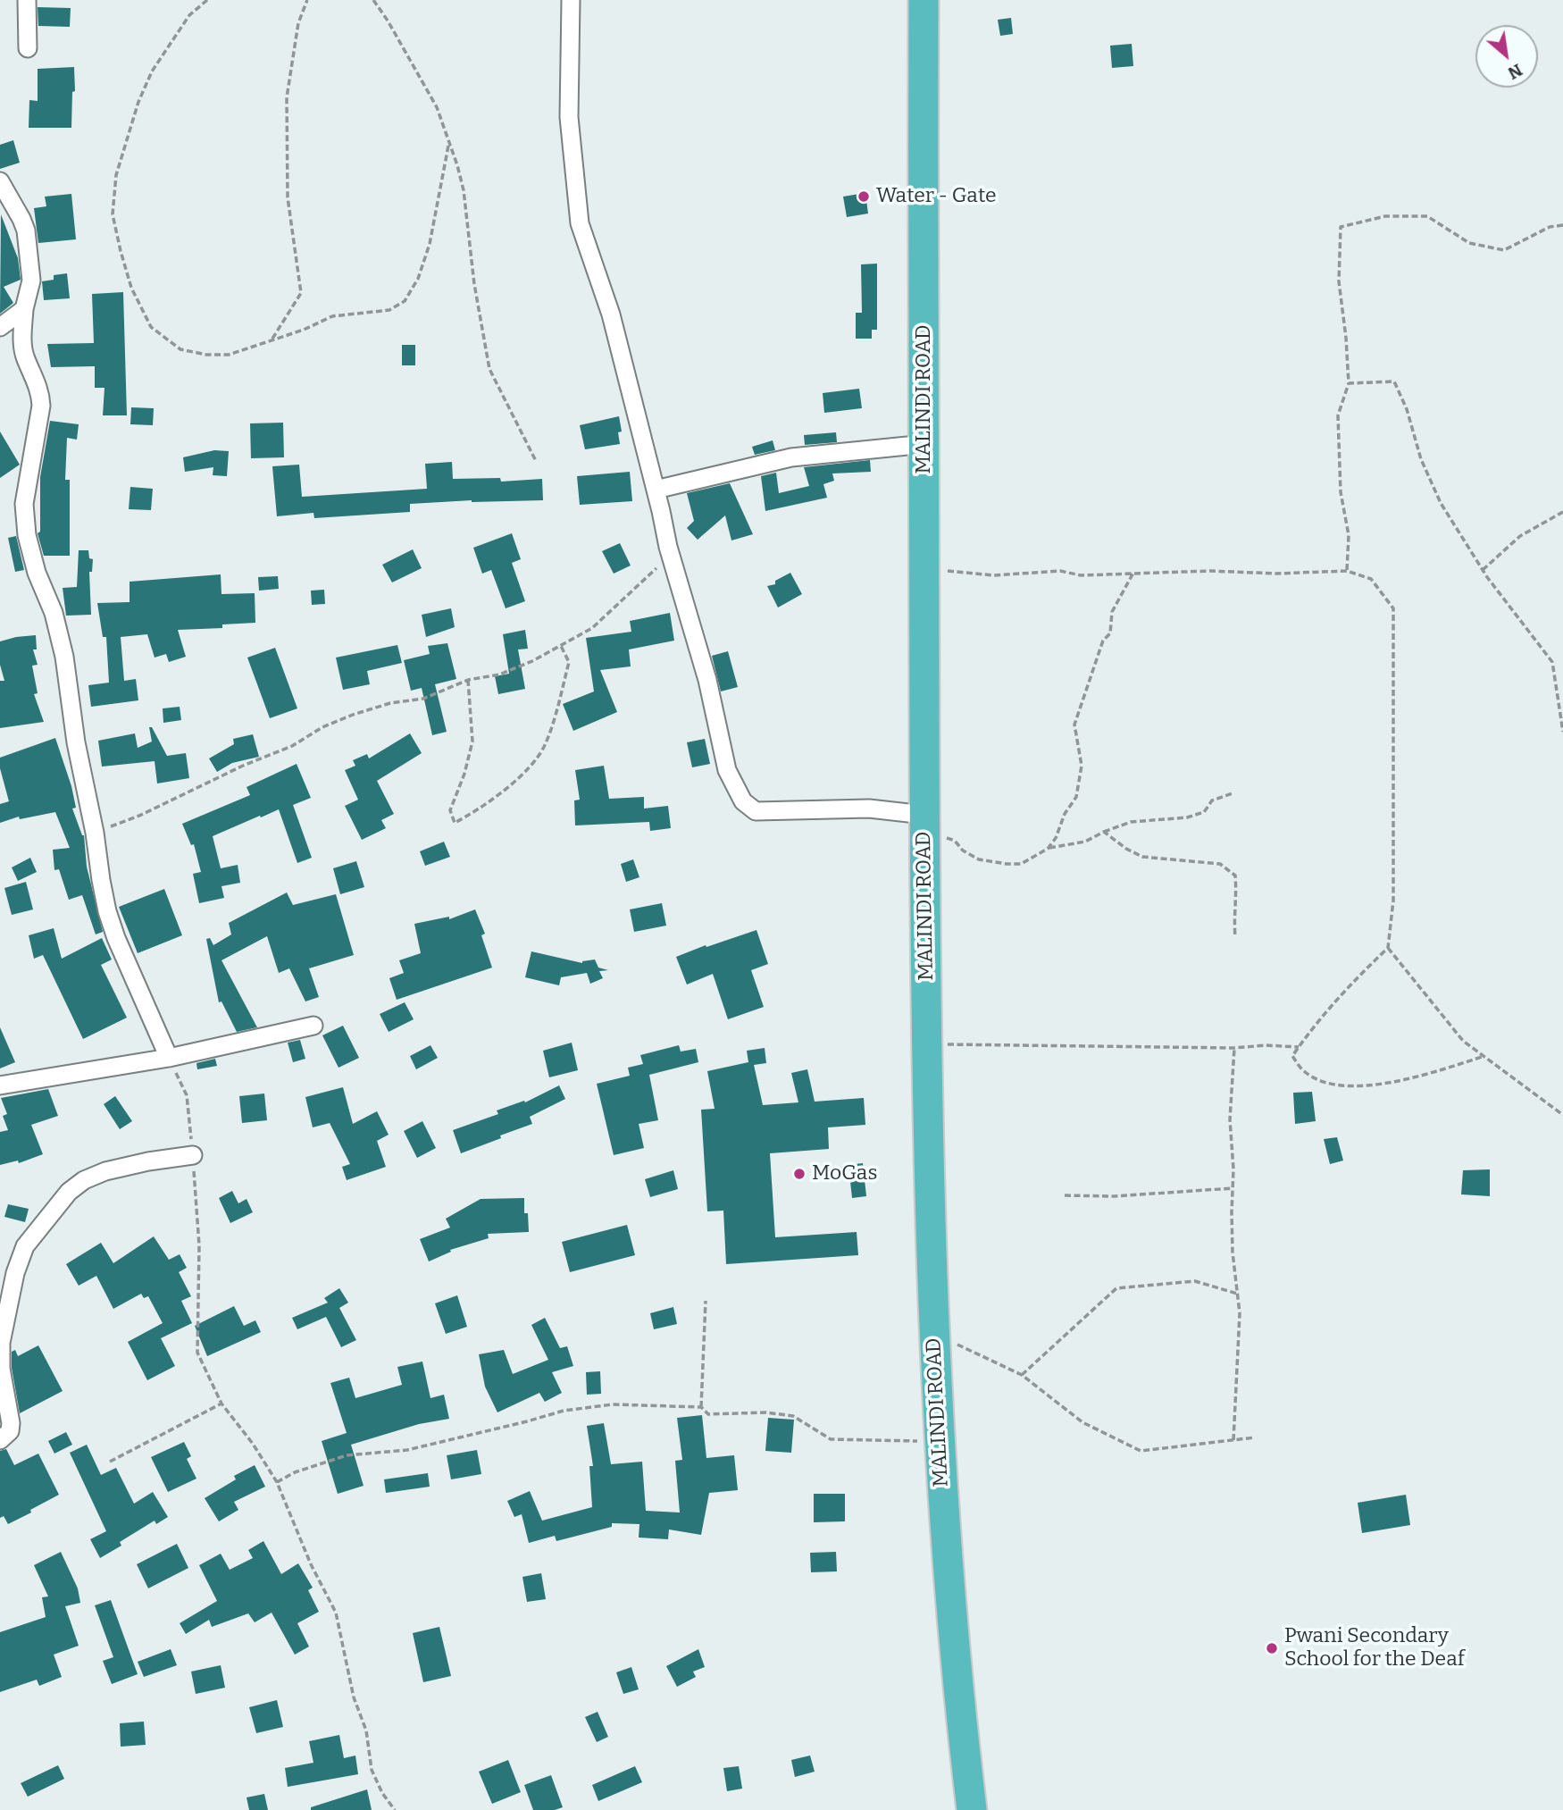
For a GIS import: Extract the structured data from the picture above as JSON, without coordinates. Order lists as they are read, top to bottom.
{
  "streets": {
    "highway": ["MALINDI ROAD"]
  },
  "places": ["Water - Gate", "MoGas", "Pwani Secondary School for the Deaf"],
  "north": "bottom right"
}
